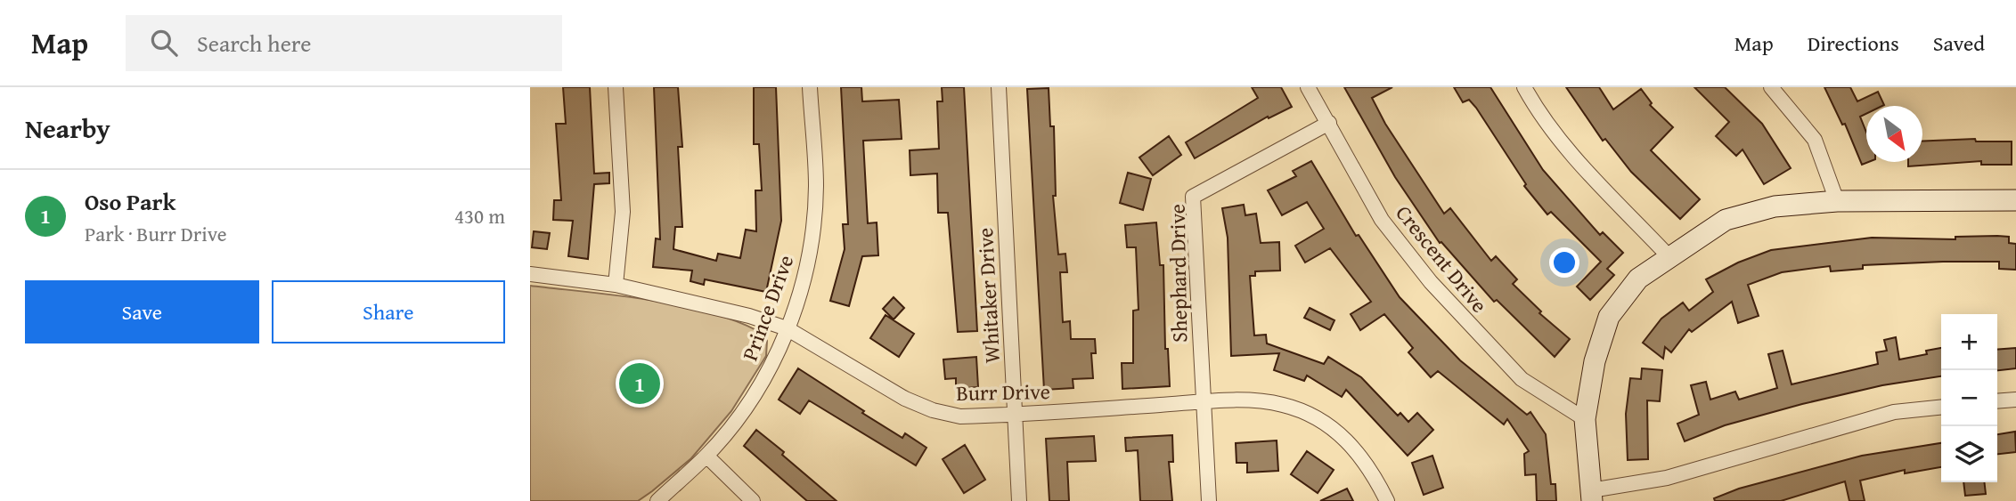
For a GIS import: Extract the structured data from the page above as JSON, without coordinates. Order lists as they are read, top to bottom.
{
  "streets": {
    "street": [
      "Crescent Drive",
      "Shephard Drive",
      "Whitaker Drive",
      "Prince Drive",
      "Burr Drive"
    ]
  },
  "crossings": [
    ["Crescent Drive", "Shephard Drive"],
    ["Shephard Drive", "Burr Drive"],
    ["Whitaker Drive", "Burr Drive"],
    ["Prince Drive", "Burr Drive"]
  ],
  "north": "bottom right",
  "page": {
    "header": "Map",
    "search": "Search here",
    "nav": ["Map", "Directions", "Saved"],
    "heading": "Nearby",
    "list": [
      {
        "mark": "1",
        "name": "Oso Park",
        "note": "Park · Burr Drive",
        "value": "430 m"
      }
    ],
    "buttons": ["Save", "Share"],
    "map_buttons": ["+", "−"],
    "pins": "1"
  }
}
